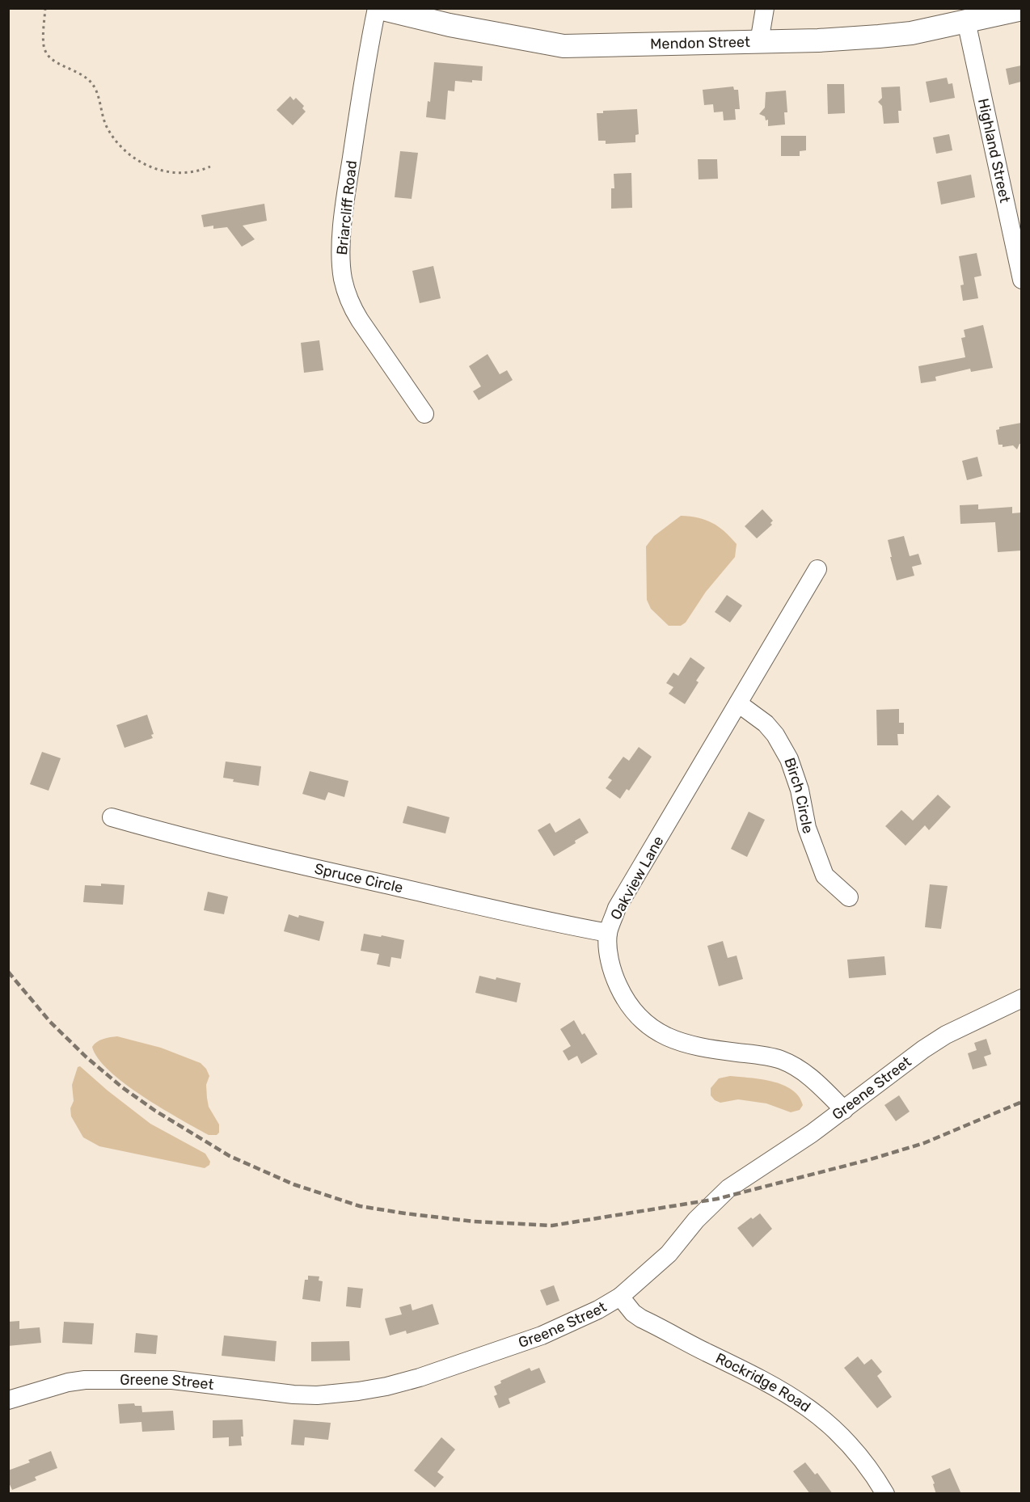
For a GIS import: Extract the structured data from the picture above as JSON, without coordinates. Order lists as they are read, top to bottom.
{
  "streets": {
    "main road": ["Mendon Street"],
    "street": [
      "Highland Street",
      "Briarcliff Road",
      "Birch Circle",
      "Oakview Lane",
      "Spruce Circle",
      "Greene Street",
      "Rockridge Road"
    ]
  },
  "crossings": [
    ["Mendon Street", "Highland Street"],
    ["Mendon Street", "Briarcliff Road"],
    ["Birch Circle", "Oakview Lane"],
    ["Oakview Lane", "Spruce Circle"],
    ["Oakview Lane", "Greene Street"],
    ["Greene Street", "Rockridge Road"]
  ]
}
